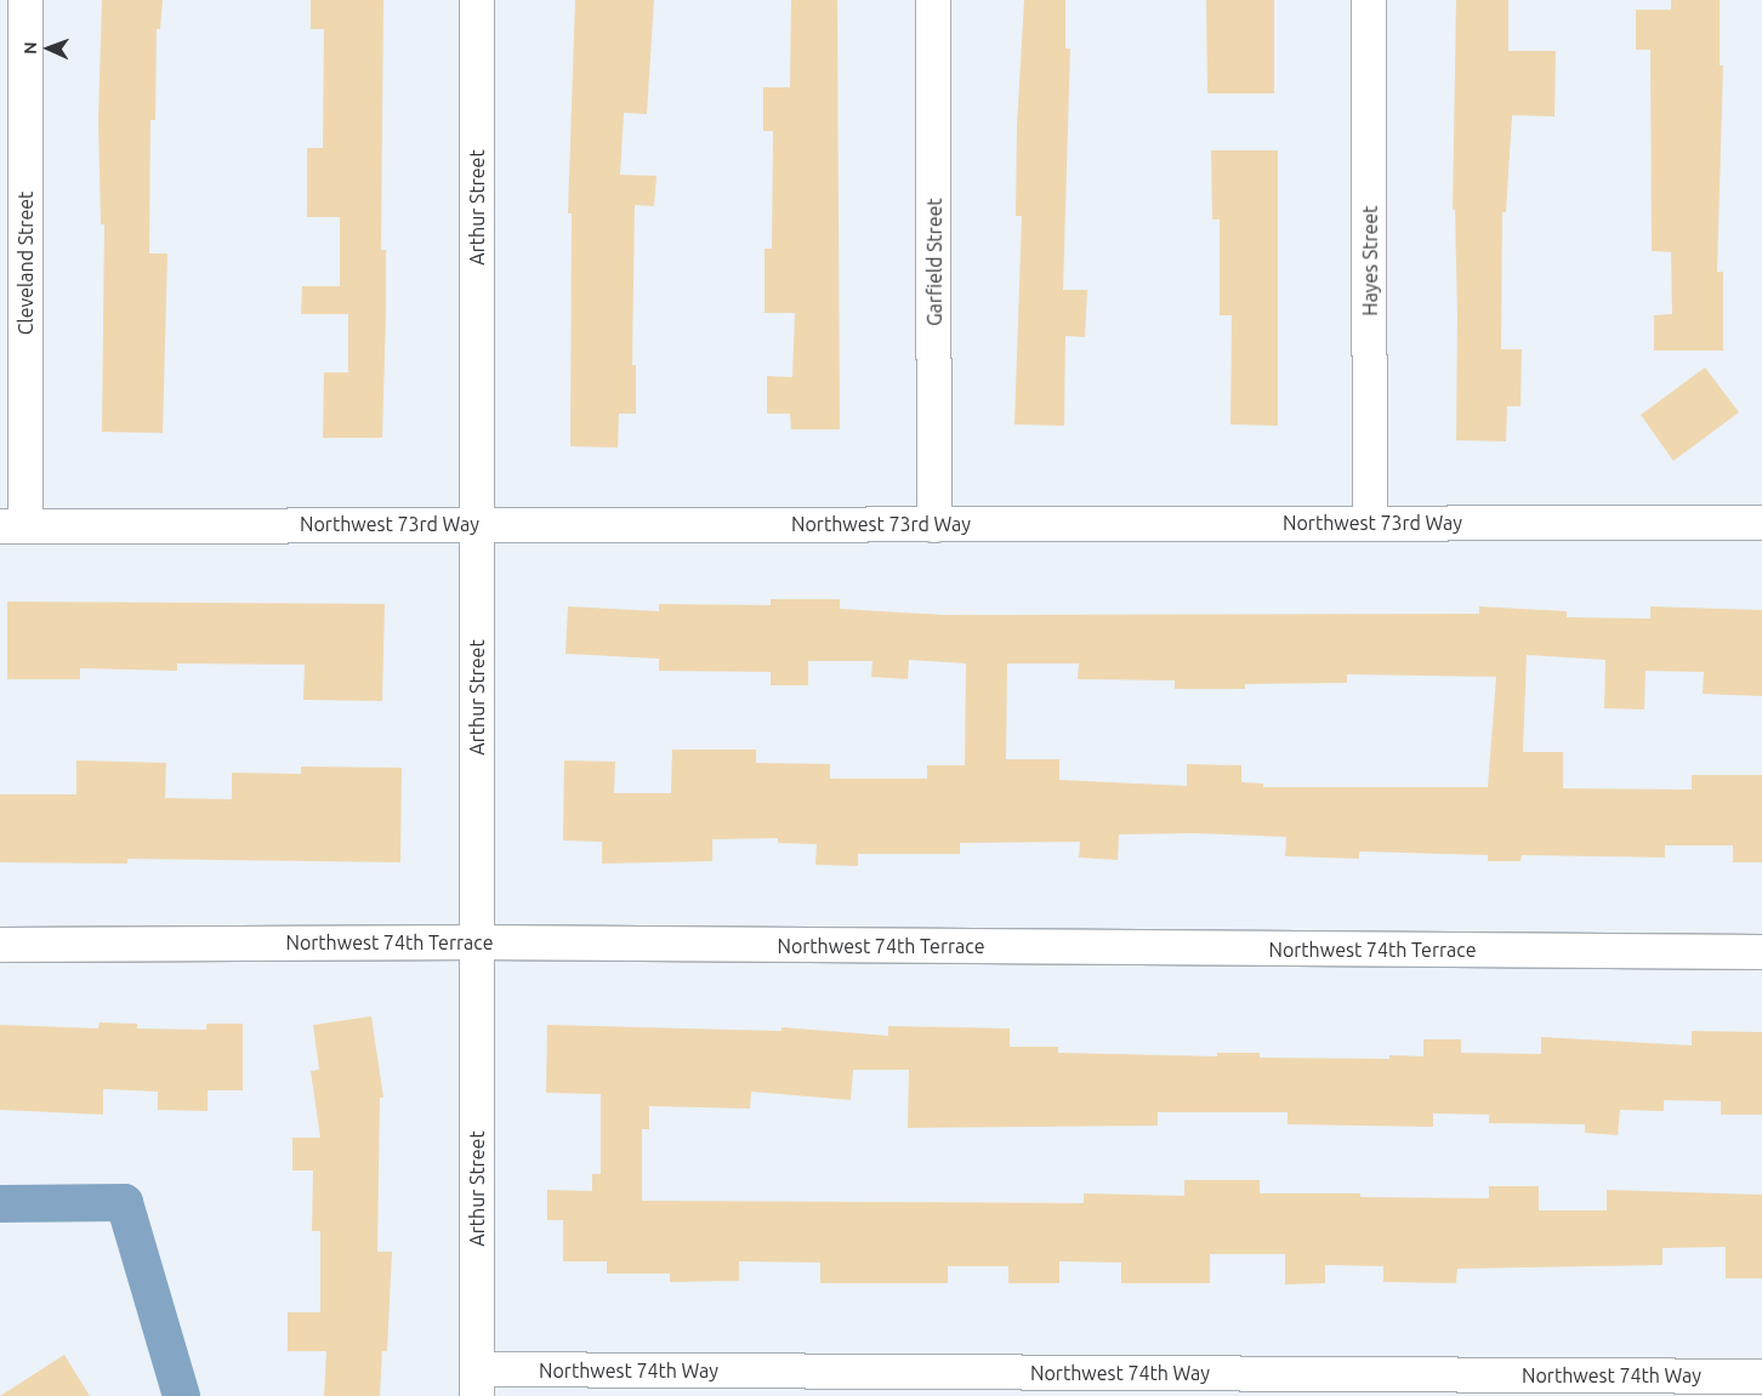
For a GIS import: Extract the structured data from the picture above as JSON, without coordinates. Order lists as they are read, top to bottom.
{
  "streets": {
    "street": [
      "Arthur Street",
      "Hayes Street",
      "Garfield Street",
      "Cleveland Street",
      "Northwest 73rd Way",
      "Northwest 74th Terrace",
      "Northwest 74th Way"
    ]
  },
  "crossings": [
    ["Arthur Street", "Northwest 73rd Way"],
    ["Arthur Street", "Northwest 74th Terrace"],
    ["Arthur Street", "Northwest 74th Way"],
    ["Hayes Street", "Northwest 73rd Way"],
    ["Garfield Street", "Northwest 73rd Way"],
    ["Cleveland Street", "Northwest 73rd Way"]
  ],
  "north": "left"
}
